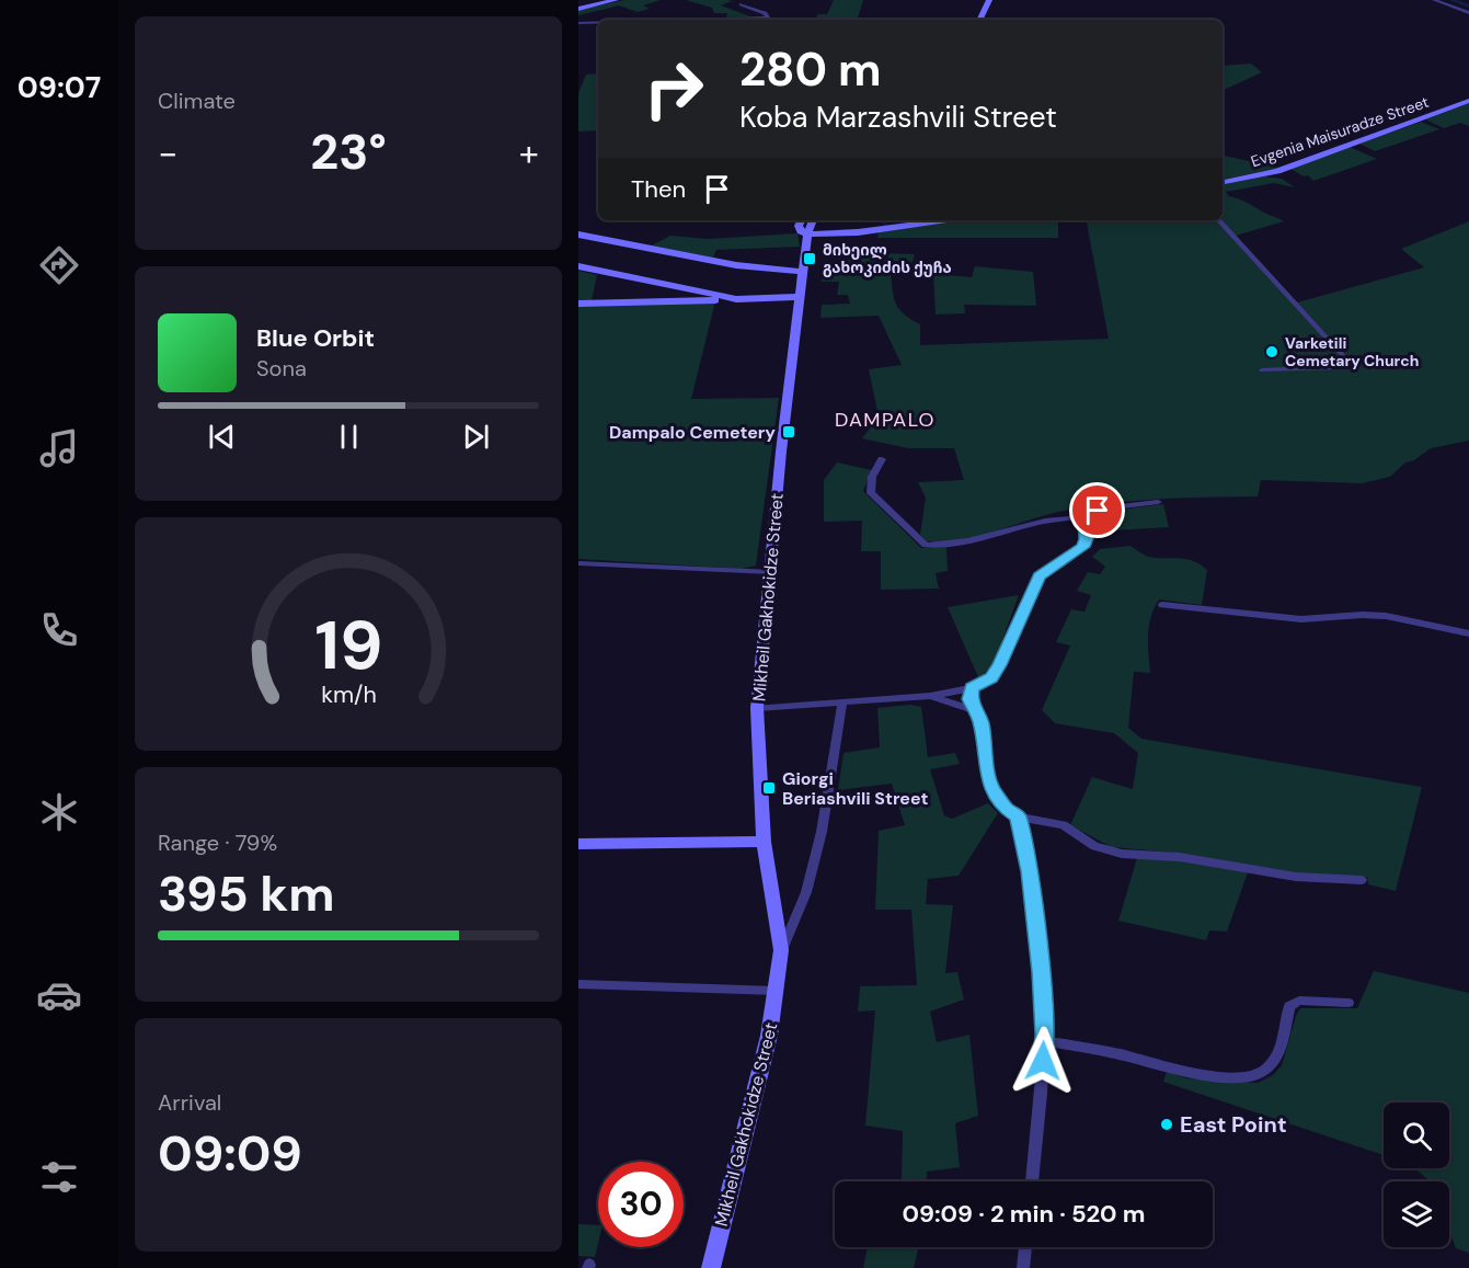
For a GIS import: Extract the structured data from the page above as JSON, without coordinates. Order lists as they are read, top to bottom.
{
  "streets": {
    "main road": ["Evgenia Maisuradze Street", "Mikheil Gakhokidze Street"]
  },
  "districts": ["DAMPALO"],
  "places": {
    "transit": ["მიხეილ გახოკიძის ქუჩა", "Dampalo Cemetery", "Giorgi Beriashvili Street"],
    "other": ["Varketili Cemetary Church", "East Point"]
  },
  "page": {
    "tabs": "09:07",
    "tile": [
      "Climate",
      ["Range · 79%", "395 km"],
      ["Arrival", "09:09"]
    ],
    "turn": ["280 m", "Koba Marzashvili Street"],
    "heat": ["−", "23°", "+"],
    "then": "Then",
    "song": ["Blue Orbit", "Sona"],
    "limit": "30",
    "trip": "09:09 · 2 min · 520 m",
    "gauge": ["19", "km/h"]
  }
}
